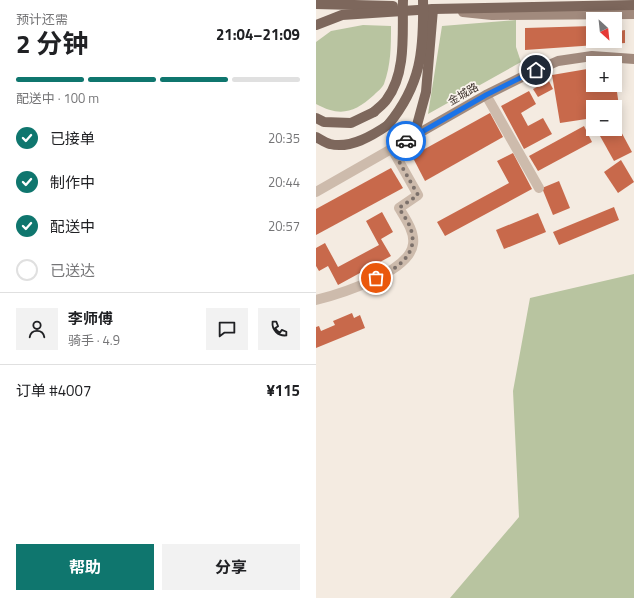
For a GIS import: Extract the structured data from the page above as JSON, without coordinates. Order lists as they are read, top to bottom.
{
  "streets": {
    "street": ["金城路"]
  },
  "north": "bottom right",
  "page": {
    "heading": ["2 分钟", "预计还需", "21:04–21:09"],
    "panel": [
      "李师傅",
      "骑手 · 4.9",
      "订单 #4007",
      "¥115"
    ],
    "map_buttons": ["+", "−"],
    "bar": "配送中 · 100 m",
    "list": [
      ["已接单", "20:35"],
      ["制作中", "20:44"],
      ["配送中", "20:57"],
      "已送达"
    ],
    "buttons": ["帮助", "分享"]
  }
}
